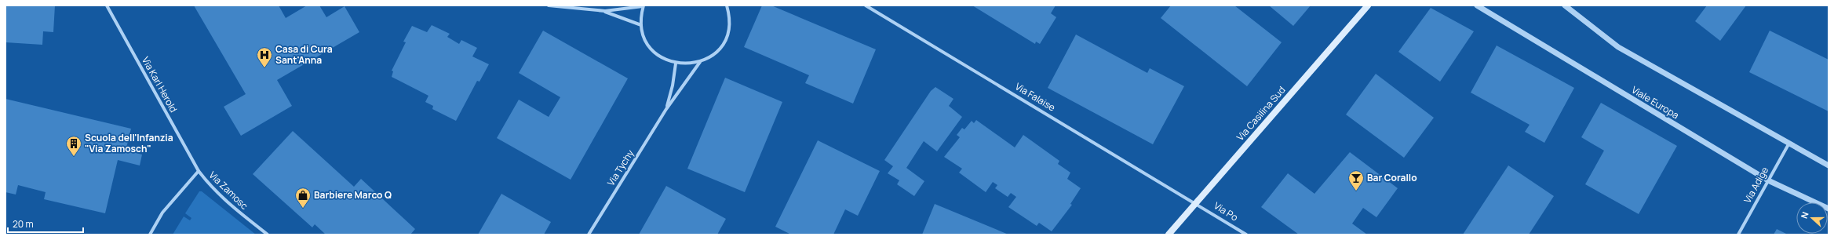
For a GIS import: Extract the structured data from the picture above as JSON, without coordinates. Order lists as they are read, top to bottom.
{
  "streets": {
    "main road": ["Via Casilina Sud"],
    "street": [
      "Via Karl Herold",
      "Via Falaise",
      "Viale Europa",
      "Via Tychy",
      "Via Adige",
      "Via Zamosc",
      "Via Po"
    ]
  },
  "crossings": [
    ["Via Karl Herold", "Via Zamosc"],
    ["Via Falaise", "Via Casilina Sud"],
    ["Via Falaise", "Via Po"],
    ["Viale Europa", "Via Adige"],
    ["Via Casilina Sud", "Via Po"]
  ],
  "places": {
    "hospital": ["Casa di Cura Sant'Anna"],
    "building": ["Scuola dell'Infanzia \"Via Zamosch\""],
    "bar": ["Bar Corallo"],
    "shop": ["Barbiere Marco Q"]
  },
  "scale_bar": "20 m",
  "north": "left"
}
